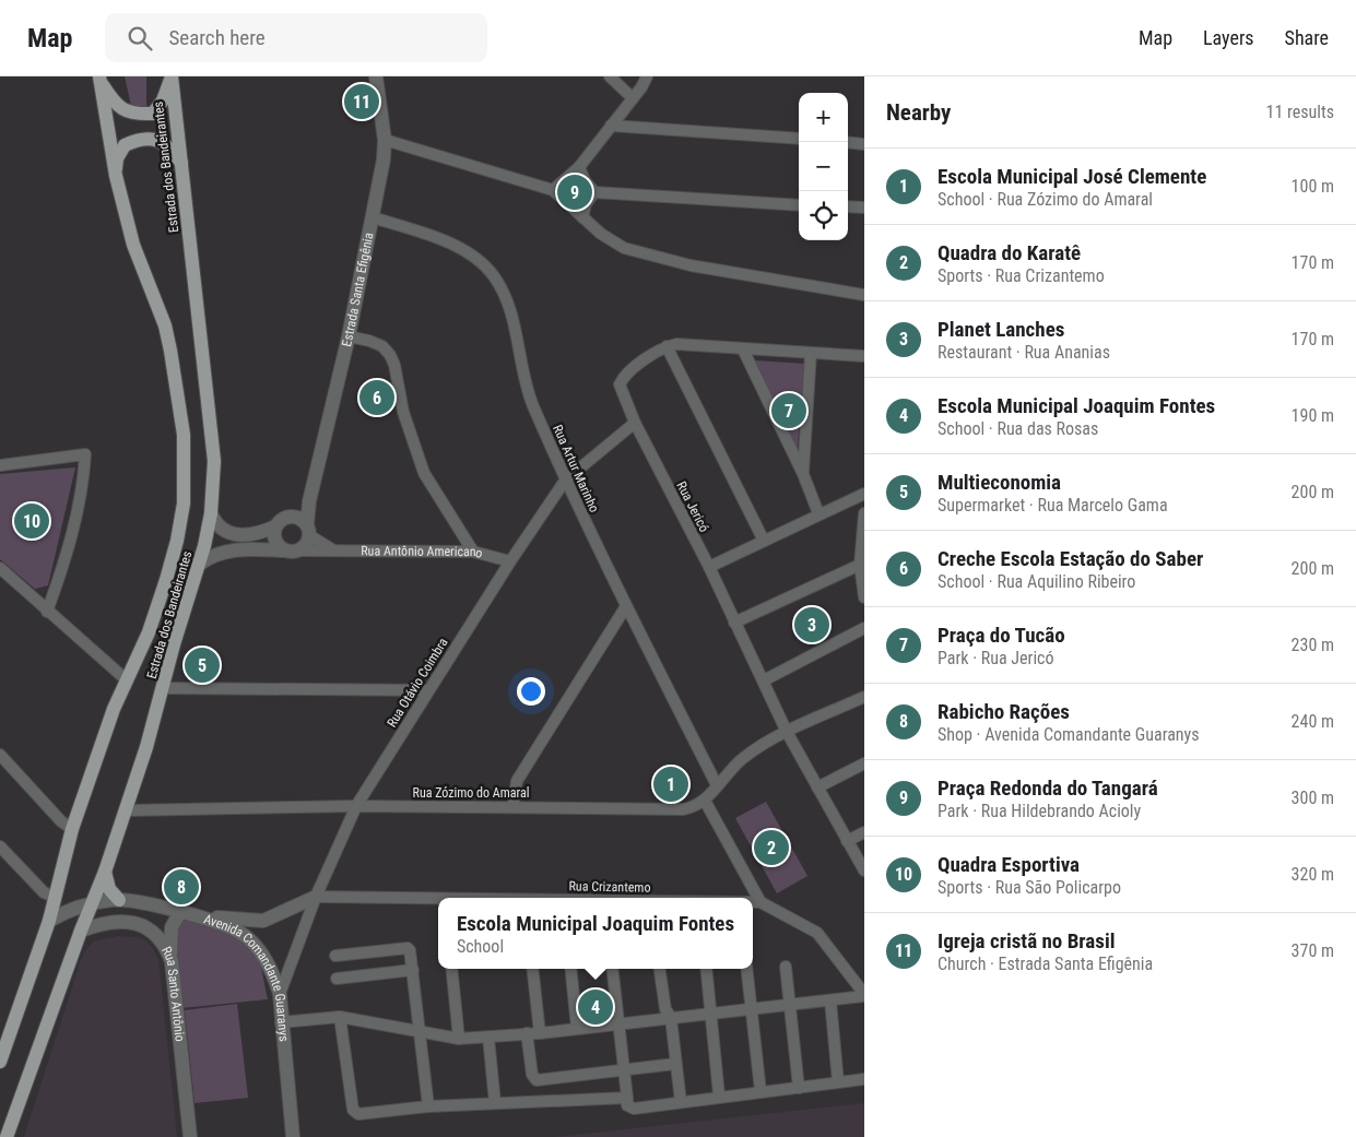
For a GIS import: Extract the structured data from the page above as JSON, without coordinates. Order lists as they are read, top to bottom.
{
  "streets": {
    "main road": ["Estrada dos Bandeirantes"],
    "street": [
      "Estrada Santa Efigênia",
      "Rua Artur Marinho",
      "Rua Jericó",
      "Rua Antônio Americano",
      "Rua Otávio Coimbra",
      "Rua Zózimo do Amaral",
      "Rua Crizantemo",
      "Avenida Comandante Guaranys",
      "Rua Santo Antônio"
    ]
  },
  "crossings": [
    ["Estrada dos Bandeirantes", "Rua Antônio Americano"],
    ["Estrada dos Bandeirantes", "Rua Zózimo do Amaral"],
    ["Estrada dos Bandeirantes", "Avenida Comandante Guaranys"],
    ["Estrada dos Bandeirantes", "Rua Santo Antônio"],
    ["Estrada Santa Efigênia", "Rua Artur Marinho"],
    ["Estrada Santa Efigênia", "Rua Antônio Americano"],
    ["Rua Artur Marinho", "Rua Otávio Coimbra"],
    ["Rua Artur Marinho", "Rua Zózimo do Amaral"],
    ["Rua Jericó", "Rua Otávio Coimbra"],
    ["Rua Jericó", "Rua Zózimo do Amaral"],
    ["Rua Antônio Americano", "Rua Otávio Coimbra"],
    ["Rua Otávio Coimbra", "Rua Zózimo do Amaral"],
    ["Rua Otávio Coimbra", "Rua Crizantemo"],
    ["Rua Otávio Coimbra", "Avenida Comandante Guaranys"]
  ],
  "page": {
    "header": "Map",
    "search": "Search here",
    "nav": ["Map", "Layers", "Share"],
    "heading": ["Nearby", "11 results"],
    "pins": [
      "11",
      "9",
      "6",
      "7",
      "10",
      "3",
      "5",
      "1",
      "2",
      "8",
      "4"
    ],
    "map_buttons": ["+", "−"],
    "list": [
      {
        "mark": "1",
        "name": "Escola Municipal José Clemente",
        "note": "School · Rua Zózimo do Amaral",
        "value": "100 m"
      },
      {
        "mark": "2",
        "name": "Quadra do Karatê",
        "note": "Sports · Rua Crizantemo",
        "value": "170 m"
      },
      {
        "mark": "3",
        "name": "Planet Lanches",
        "note": "Restaurant · Rua Ananias",
        "value": "170 m"
      },
      {
        "mark": "4",
        "name": "Escola Municipal Joaquim Fontes",
        "note": "School · Rua das Rosas",
        "value": "190 m"
      },
      {
        "mark": "5",
        "name": "Multieconomia",
        "note": "Supermarket · Rua Marcelo Gama",
        "value": "200 m"
      },
      {
        "mark": "6",
        "name": "Creche Escola Estação do Saber",
        "note": "School · Rua Aquilino Ribeiro",
        "value": "200 m"
      },
      {
        "mark": "7",
        "name": "Praça do Tucão",
        "note": "Park · Rua Jericó",
        "value": "230 m"
      },
      {
        "mark": "8",
        "name": "Rabicho Rações",
        "note": "Shop · Avenida Comandante Guaranys",
        "value": "240 m"
      },
      {
        "mark": "9",
        "name": "Praça Redonda do Tangará",
        "note": "Park · Rua Hildebrando Acioly",
        "value": "300 m"
      },
      {
        "mark": "10",
        "name": "Quadra Esportiva",
        "note": "Sports · Rua São Policarpo",
        "value": "320 m"
      },
      {
        "mark": "11",
        "name": "Igreja cristã no Brasil",
        "note": "Church · Estrada Santa Efigênia",
        "value": "370 m"
      }
    ],
    "popup": ["Escola Municipal Joaquim Fontes", "School"]
  }
}
